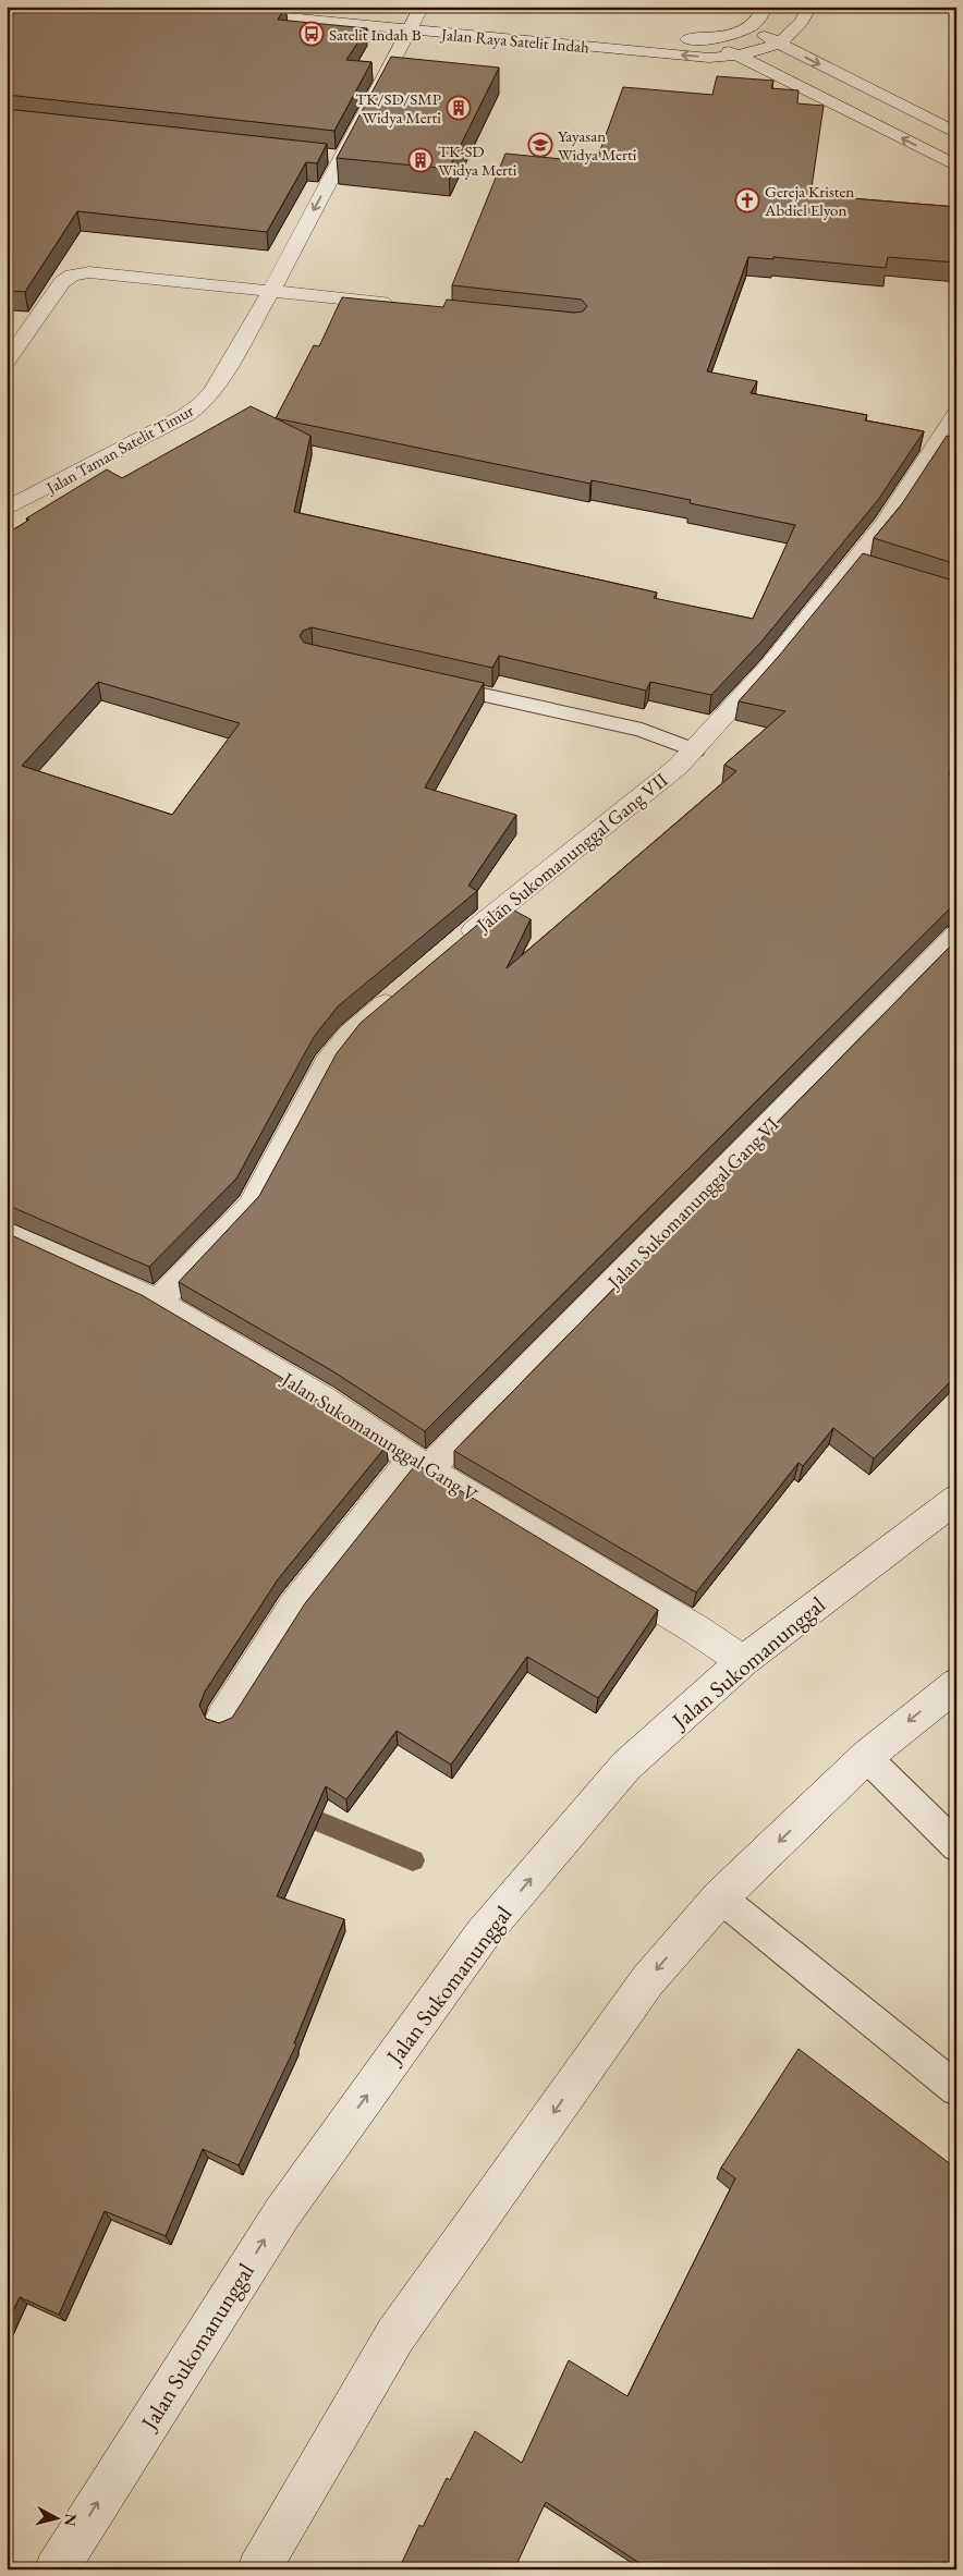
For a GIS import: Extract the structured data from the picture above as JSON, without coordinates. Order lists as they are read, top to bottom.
{
  "streets": {
    "street": [
      "Jalan Raya Satelit Indah",
      "Jalan Taman Satelit Timur",
      "Jalan Sukomanunggal Gang VII",
      "Jalan Sukomanunggal Gang VI",
      "Jalan Sukomanunggal Gang V",
      "Jalan Sukomanunggal"
    ]
  },
  "crossings": [
    ["Jalan Raya Satelit Indah", "Jalan Taman Satelit Timur"],
    ["Jalan Sukomanunggal Gang VI", "Jalan Sukomanunggal Gang V"],
    ["Jalan Sukomanunggal Gang V", "Jalan Sukomanunggal"]
  ],
  "places": {
    "bus stop": ["Satelit Indah B"],
    "building": ["TK/SD/SMP Widya Merti", "TK-SD Widya Merti"],
    "school or university": ["Yayasan Widya Merti"],
    "church": ["Gereja Kristen Abdiel Elyon"]
  },
  "north": "right"
}
